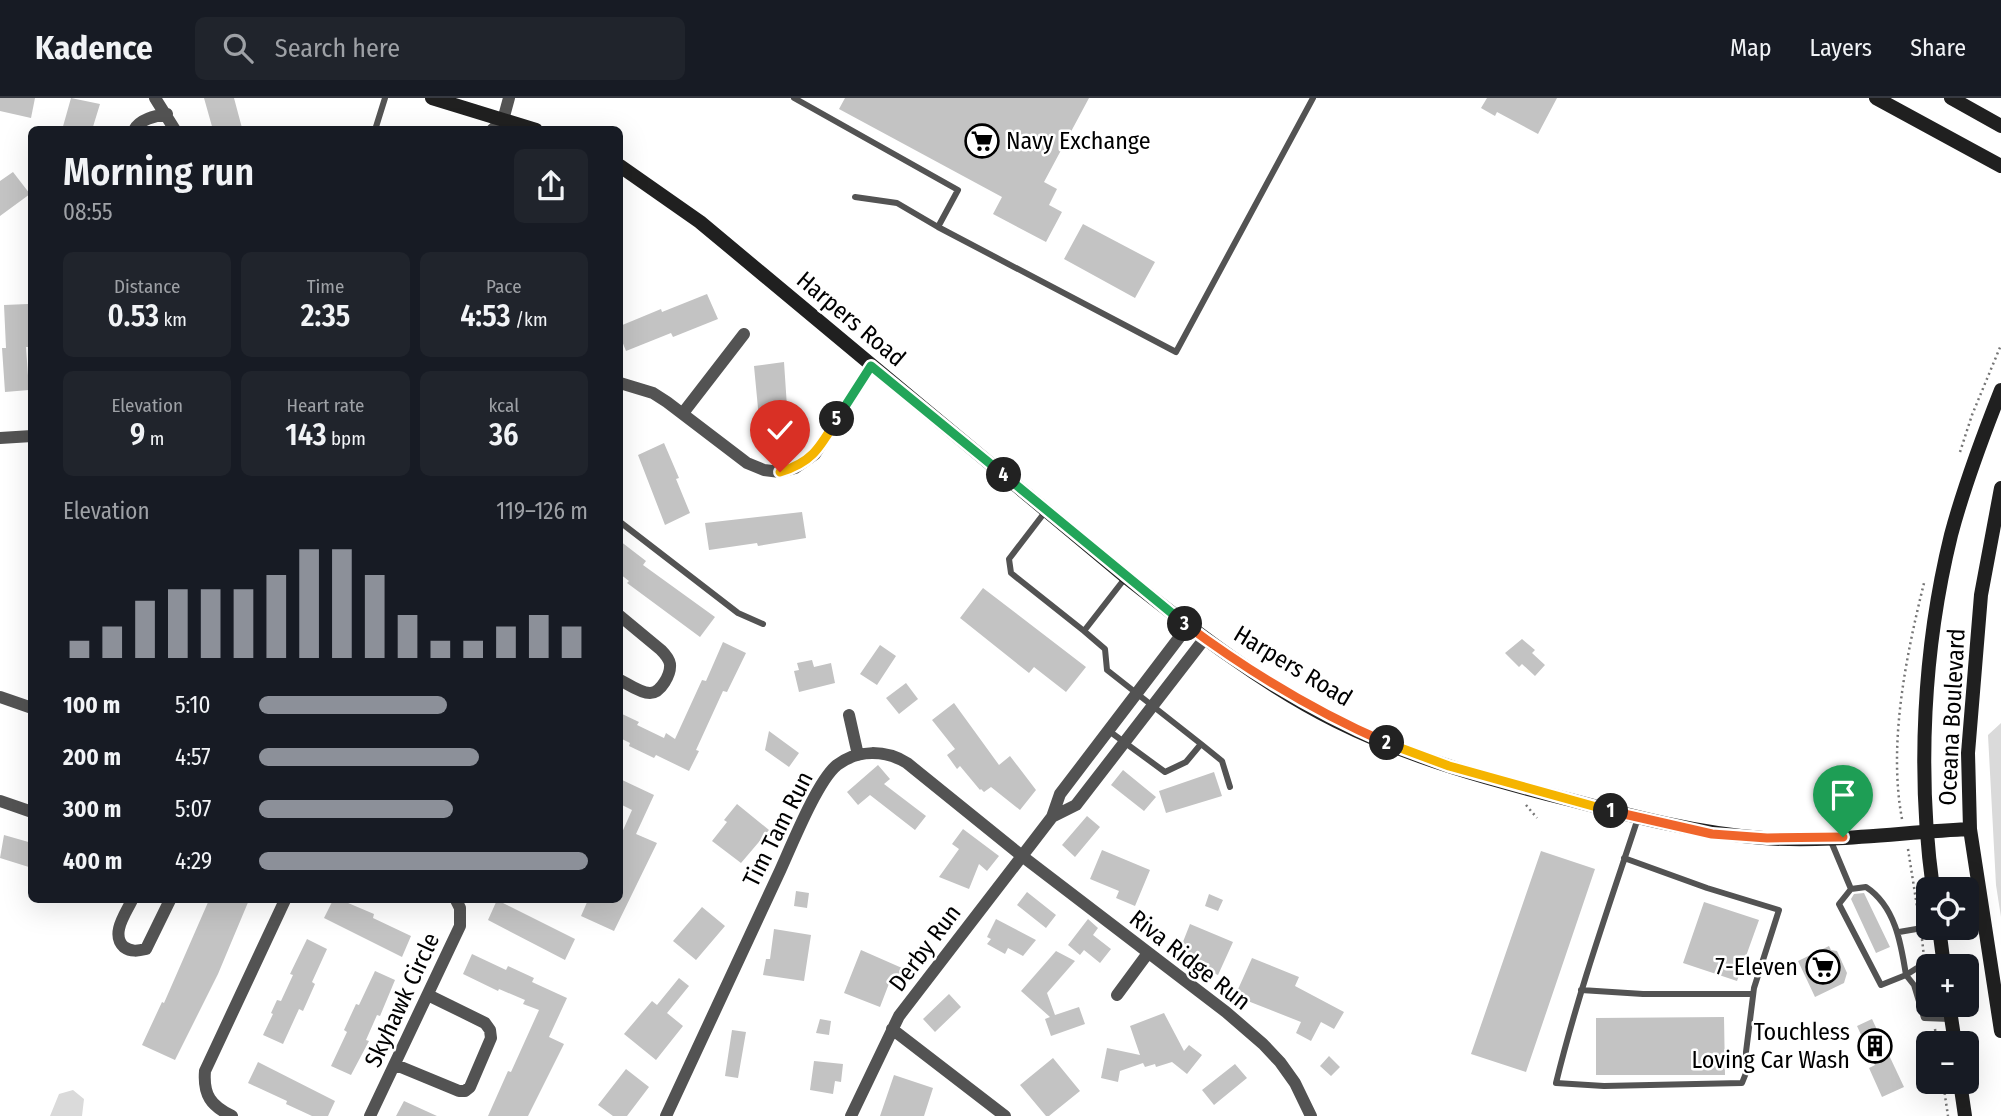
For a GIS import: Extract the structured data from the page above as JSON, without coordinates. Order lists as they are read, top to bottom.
{
  "streets": {
    "street": [
      "Harpers Road",
      "Oceana Boulevard",
      "Tim Tam Run",
      "Derby Run",
      "Riva Ridge Run",
      "Skyhawk Circle"
    ]
  },
  "crossings": [
    ["Harpers Road", "Oceana Boulevard"],
    ["Harpers Road", "Derby Run"],
    ["Derby Run", "Riva Ridge Run"]
  ],
  "places": {
    "supermarket": ["Navy Exchange", "7-Eleven"],
    "building": ["Touchless Loving Car Wash"]
  },
  "page": {
    "header": "Kadence",
    "search": "Search here",
    "nav": ["Map", "Layers", "Share"],
    "heading": ["Morning run", "08:55"],
    "stats": [
      ["Distance", "0.53 km"],
      ["Time", "2:35"],
      ["Pace", "4:53 /km"],
      ["Elevation", "9 m"],
      ["Heart rate", "143 bpm"],
      ["kcal", "36"]
    ],
    "pins": [
      "5",
      "4",
      "3",
      "2",
      "1"
    ],
    "chart": ["Elevation", "119–126 m"],
    "list": [
      {
        "name": "100 m",
        "note": "5:10"
      },
      {
        "name": "200 m",
        "note": "4:57"
      },
      {
        "name": "300 m",
        "note": "5:07"
      },
      {
        "name": "400 m",
        "note": "4:29"
      }
    ],
    "map_buttons": ["+", "−"]
  }
}
